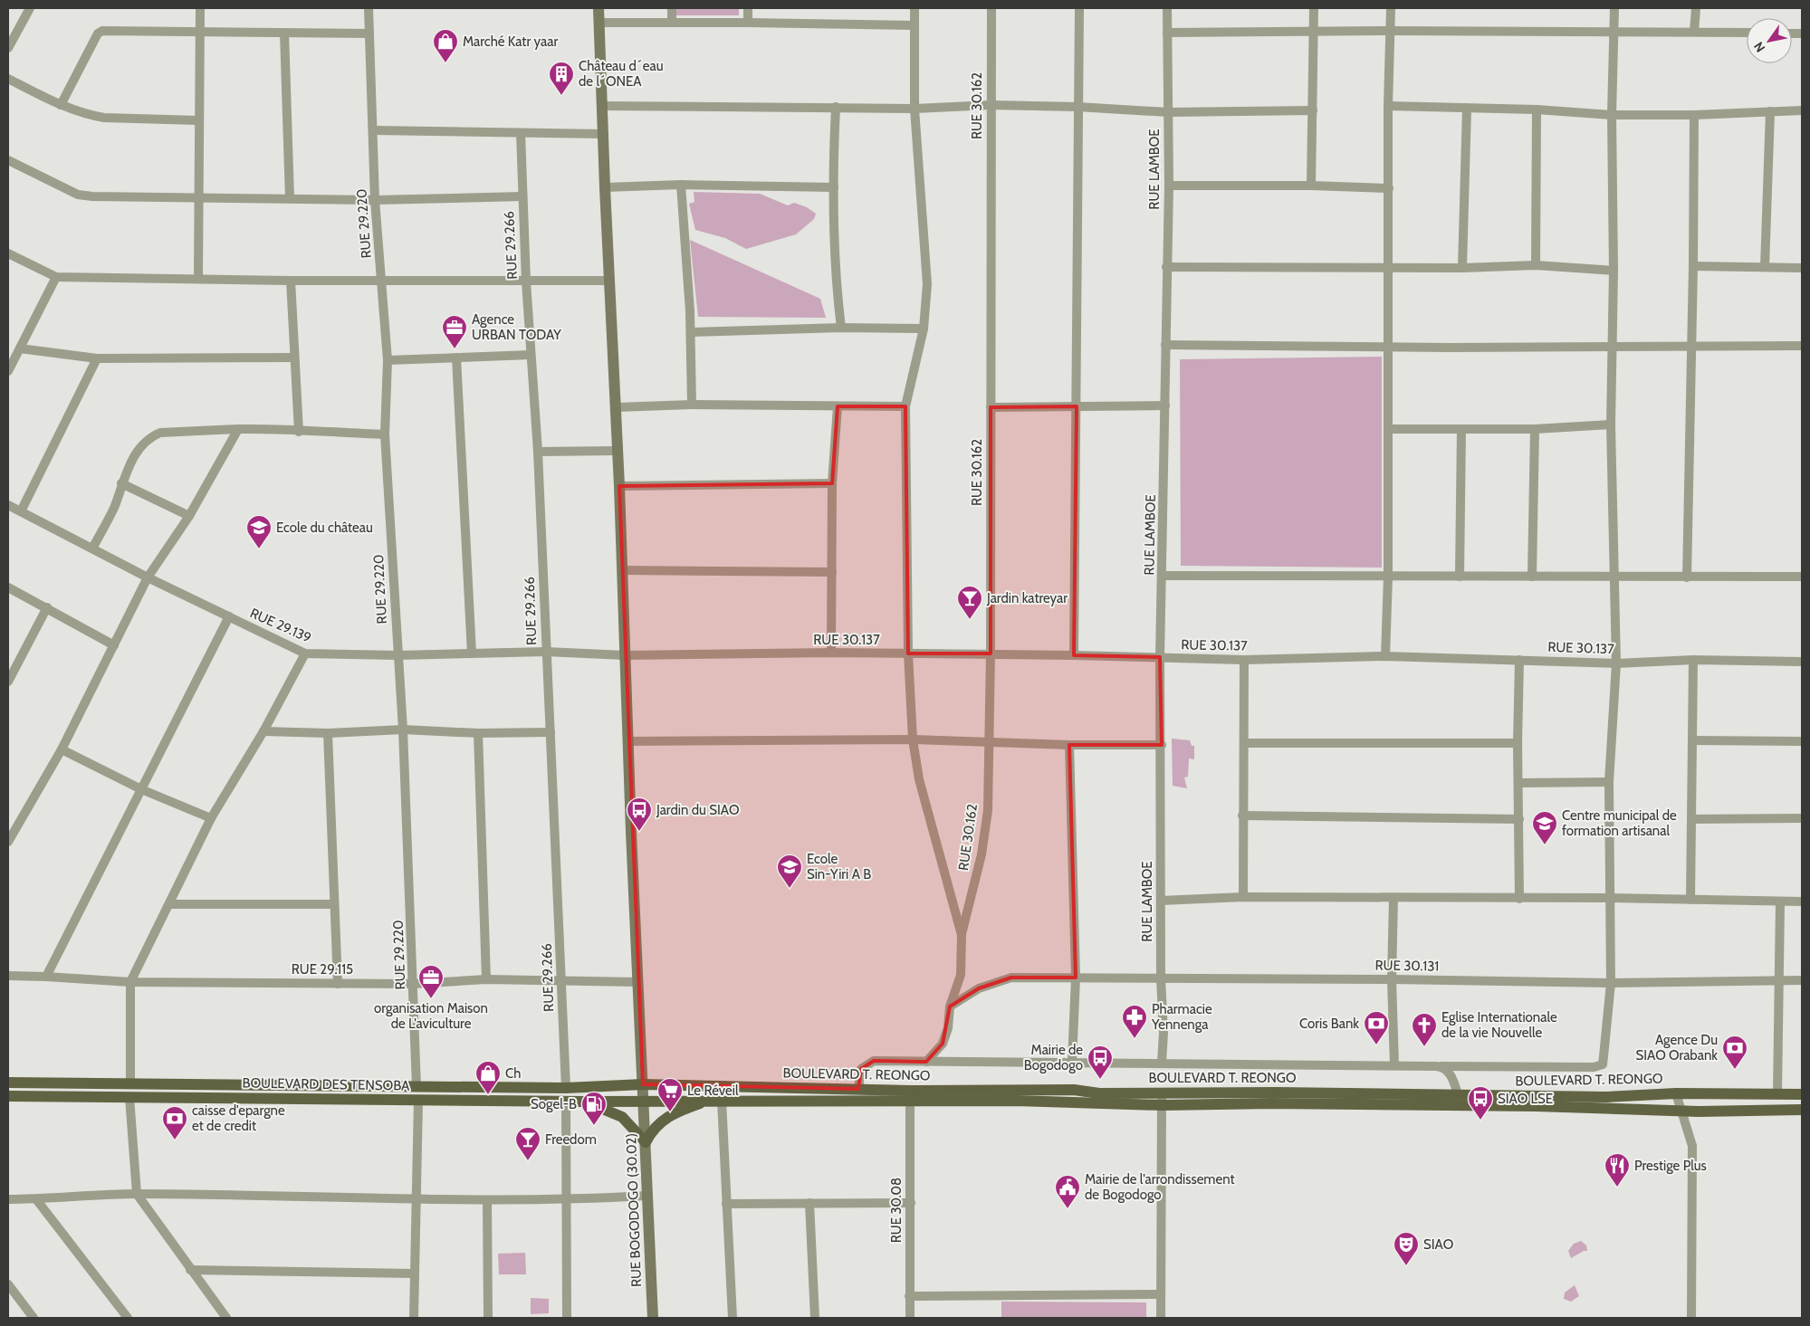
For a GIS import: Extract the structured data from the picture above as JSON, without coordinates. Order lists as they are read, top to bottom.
{
  "streets": {
    "main road": ["BOULEVARD T. REONGO", "BOULEVARD DES TENSOBA"],
    "street": [
      "RUE 30.162",
      "RUE LAMBOE",
      "RUE 29.220",
      "RUE 29.266",
      "RUE 29.139",
      "RUE 30.137",
      "RUE 30.131",
      "RUE 29.115",
      "RUE BOGODOGO (30.02)",
      "RUE 30.08"
    ]
  },
  "crossings": [
    ["RUE 30.162", "RUE 30.137"],
    ["RUE LAMBOE", "RUE 30.137"],
    ["RUE LAMBOE", "RUE 30.131"],
    ["RUE 29.220", "RUE 29.139"],
    ["RUE 29.220", "RUE 29.115"],
    ["RUE 29.220", "BOULEVARD DES TENSOBA"],
    ["RUE 29.266", "RUE 29.139"],
    ["RUE 29.266", "RUE 29.115"],
    ["RUE 29.266", "BOULEVARD DES TENSOBA"],
    ["RUE 29.139", "RUE 30.137"],
    ["RUE 29.139", "RUE BOGODOGO (30.02)"],
    ["RUE 30.137", "RUE BOGODOGO (30.02)"],
    ["RUE 29.115", "RUE BOGODOGO (30.02)"],
    ["BOULEVARD T. REONGO", "BOULEVARD DES TENSOBA"],
    ["BOULEVARD T. REONGO", "RUE BOGODOGO (30.02)"],
    ["BOULEVARD T. REONGO", "RUE 30.08"],
    ["BOULEVARD DES TENSOBA", "RUE BOGODOGO (30.02)"]
  ],
  "places": {
    "shop": ["Marché Katr yaar", "Ch"],
    "building": ["Château d´eau de l´ONEA"],
    "office": ["Agence URBAN TODAY", "organisation Maison de L'aviculture"],
    "school or university": ["Ecole du château", "Centre municipal de formation artisanal", "Ecole Sin-Yiri A B"],
    "bar": ["Jardin katreyar", "Freedom"],
    "bus stop": ["Jardin du SIAO", "Mairie de Bogodogo", "SIAO LSE"],
    "pharmacy": ["Pharmacie Yennenga"],
    "bank": ["Coris Bank", "Agence Du SIAO Orabank", "caisse d'epargne et de credit"],
    "church": ["Eglise Internationale de la vie Nouvelle"],
    "supermarket": ["Le Réveil"],
    "fuel station": ["Sogel-B"],
    "restaurant": ["Prestige Plus"],
    "public building": ["Mairie de l'arrondissement de Bogodogo"],
    "theatre": ["SIAO"]
  },
  "north": "bottom left"
}
